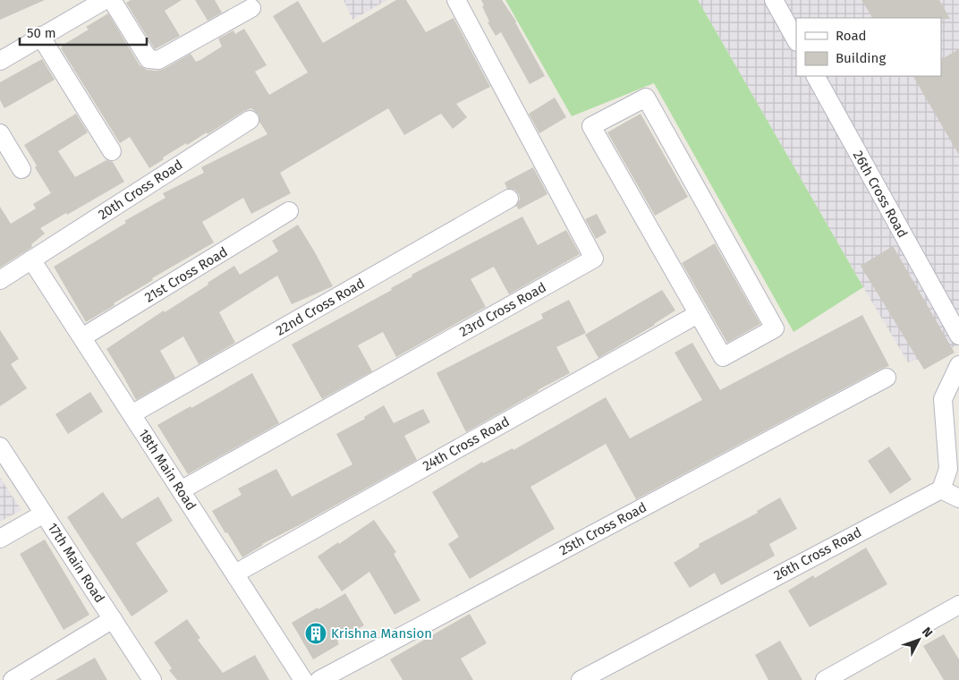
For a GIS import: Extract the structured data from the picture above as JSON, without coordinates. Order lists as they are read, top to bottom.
{
  "streets": {
    "street": [
      "20th Cross Road",
      "26th Cross Road",
      "21st Cross Road",
      "22nd Cross Road",
      "23rd Cross Road",
      "24th Cross Road",
      "18th Main Road",
      "25th Cross Road",
      "17th Main Road"
    ]
  },
  "crossings": [
    ["20th Cross Road", "18th Main Road"],
    ["21st Cross Road", "18th Main Road"],
    ["22nd Cross Road", "18th Main Road"],
    ["23rd Cross Road", "18th Main Road"],
    ["24th Cross Road", "18th Main Road"]
  ],
  "places": {
    "building": ["Krishna Mansion"]
  },
  "legend": ["Road", "Building"],
  "scale_bar": "50 m",
  "north": "top right"
}
